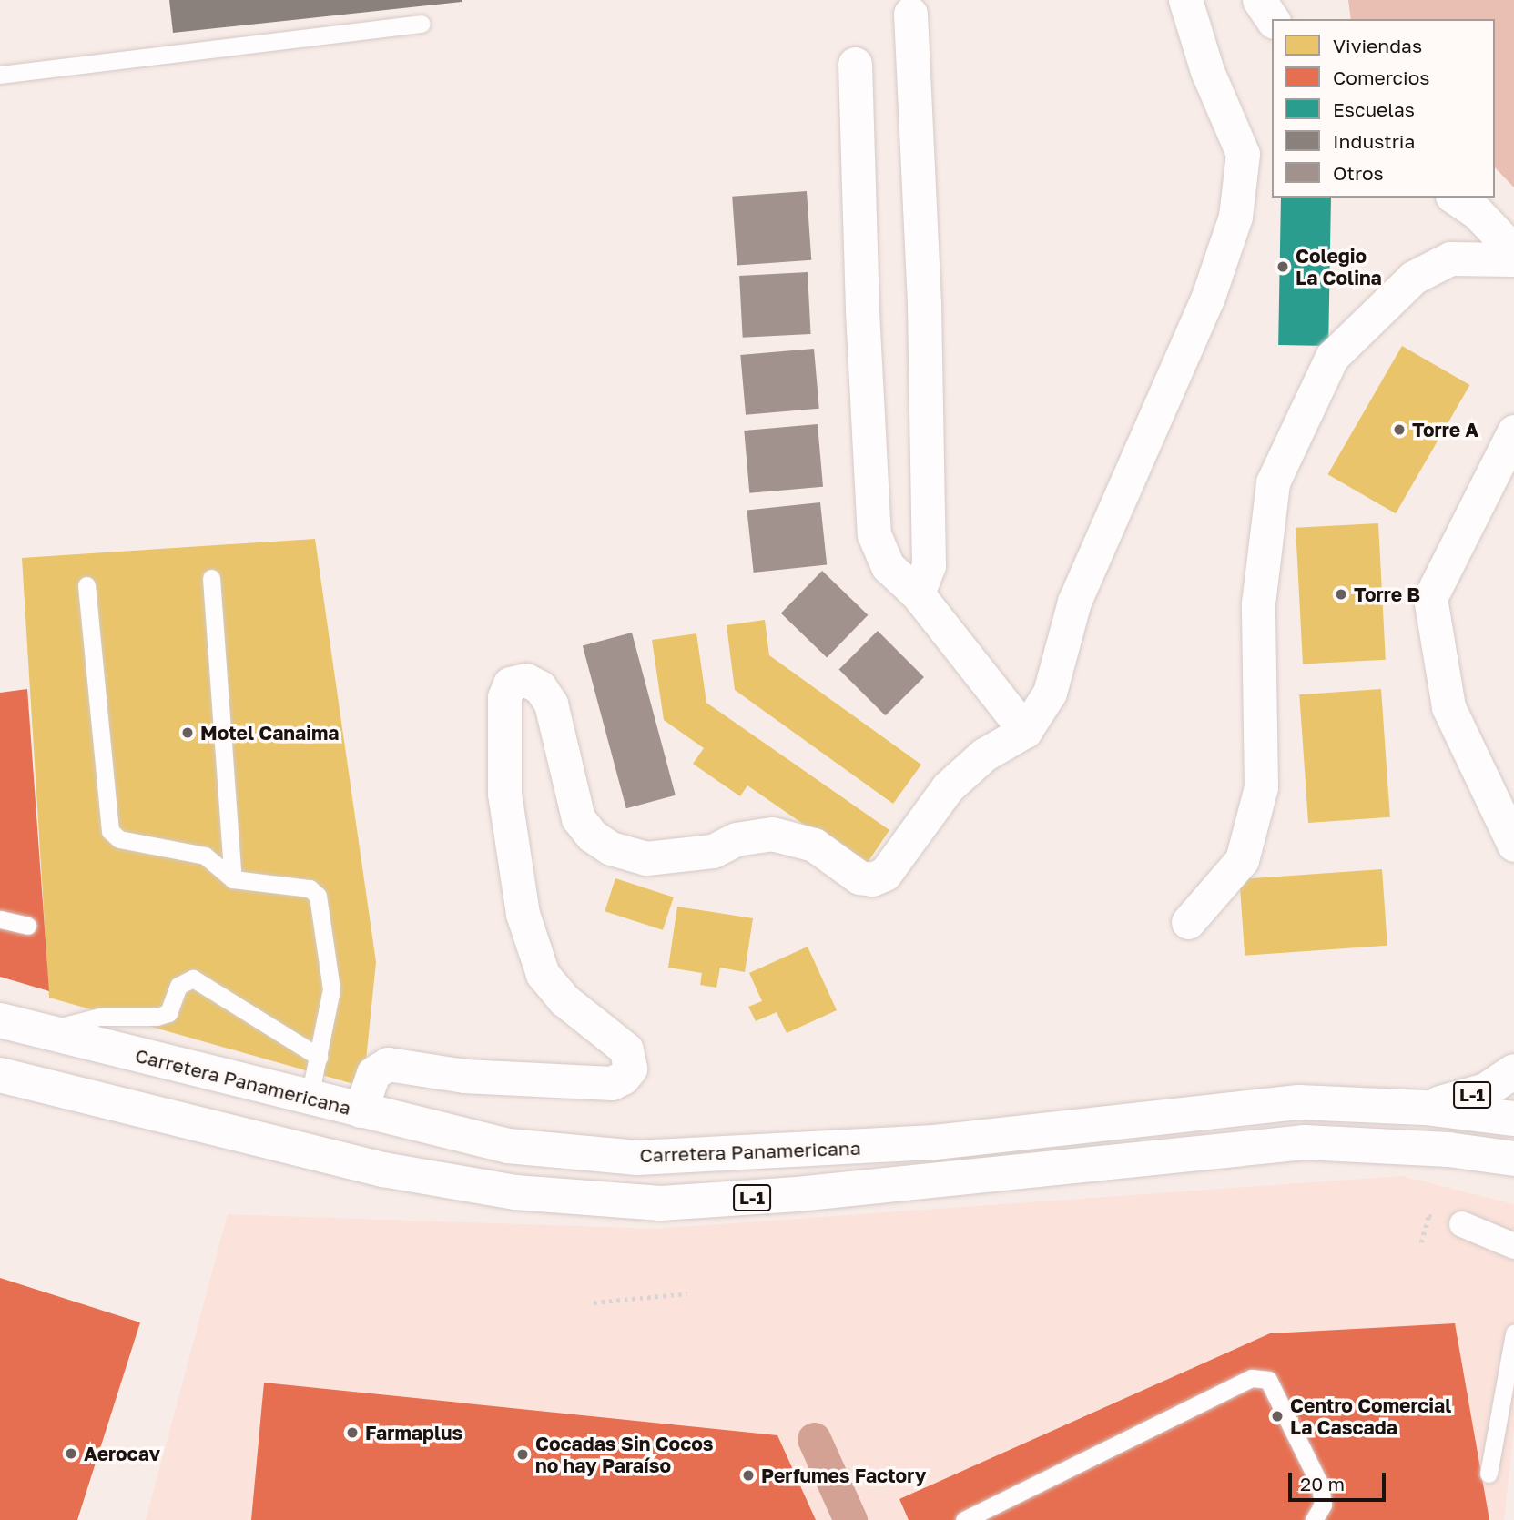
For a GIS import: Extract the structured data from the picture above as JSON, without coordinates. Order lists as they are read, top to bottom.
{
  "streets": {
    "main road": ["Carretera Panamericana", "L-1"]
  },
  "crossings": [
    ["Carretera Panamericana", "L-1"]
  ],
  "places": [
    "Colegio La Colina",
    "Torre A",
    "Torre B",
    "Motel Canaima",
    "Centro Comercial La Cascada",
    "Farmaplus",
    "Aerocav",
    "Cocadas Sin Cocos no hay Paraíso",
    "Perfumes Factory"
  ],
  "legend": [
    "Viviendas",
    "Comercios",
    "Escuelas",
    "Industria",
    "Otros"
  ],
  "scale_bar": "20 m"
}
